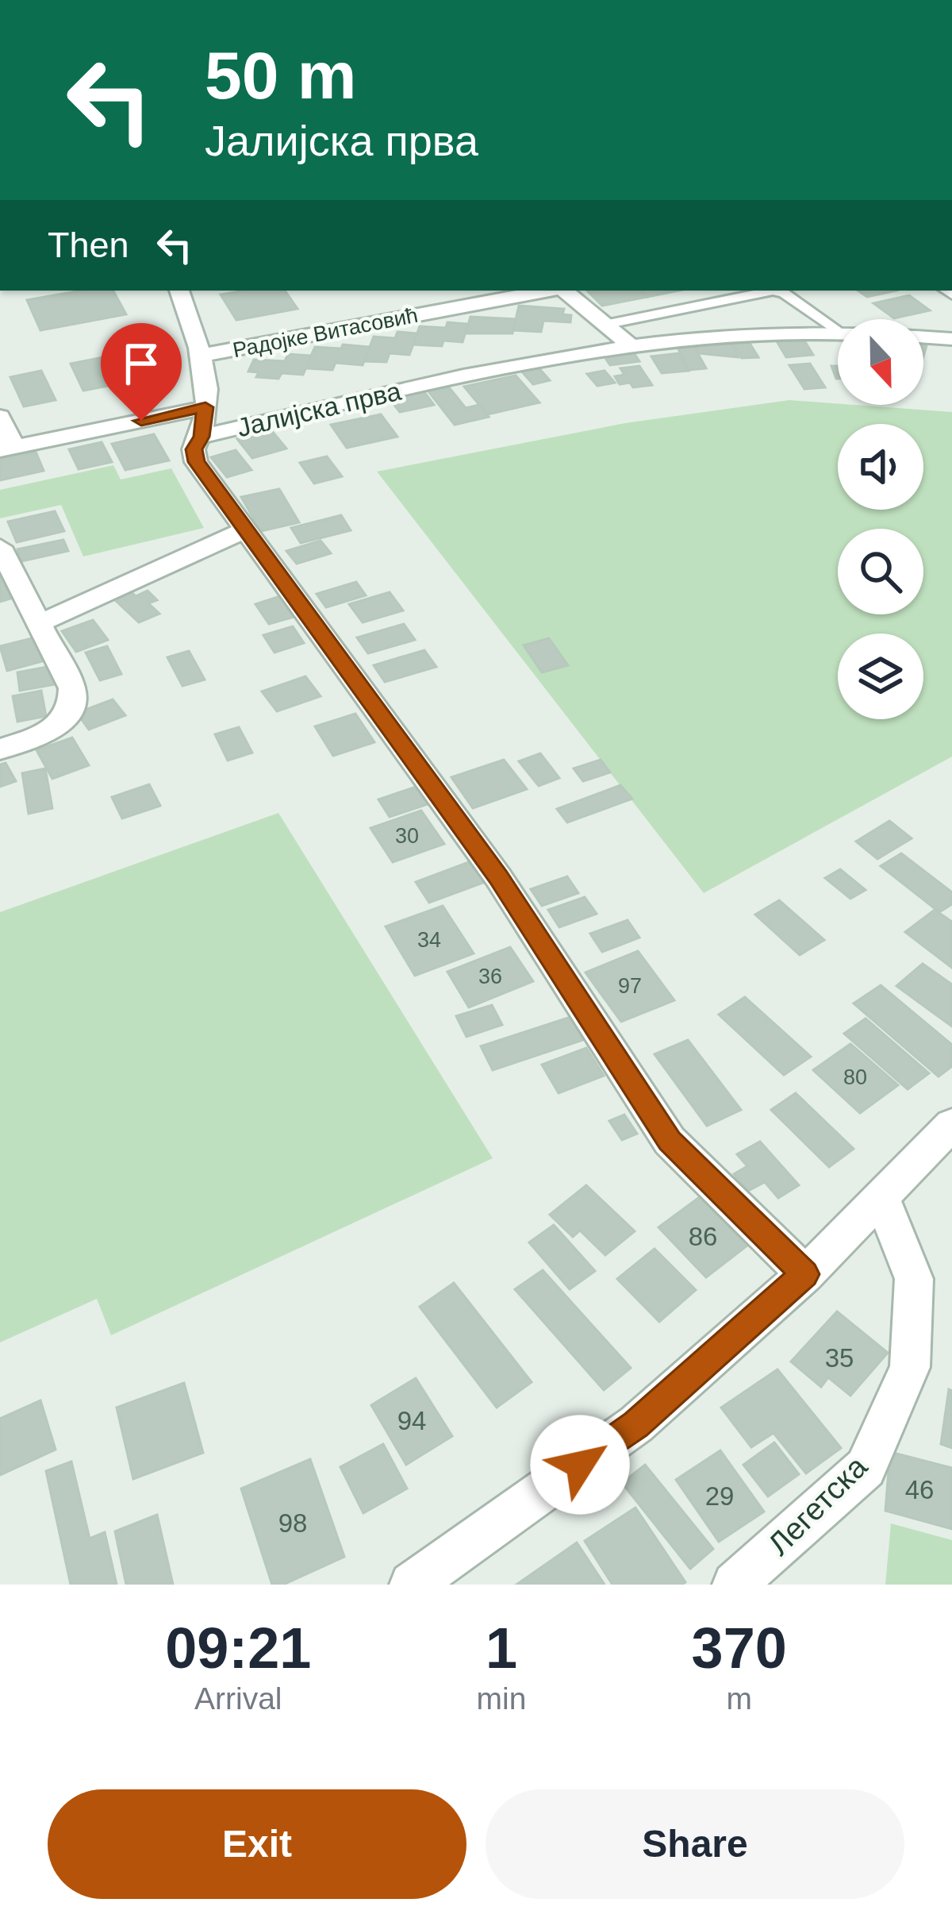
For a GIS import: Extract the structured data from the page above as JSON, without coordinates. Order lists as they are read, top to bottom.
{
  "streets": {
    "street": ["Радојке Витасовић", "Јалијска прва", "Легетска"]
  },
  "house_numbers": [
    "30",
    "34",
    "36",
    "97",
    "80",
    "86",
    "35",
    "94",
    "46",
    "29",
    "98"
  ],
  "north": "bottom",
  "page": {
    "turn": ["50 m", "Јалијска прва"],
    "then": "Then",
    "eta": [
      "09:21",
      "Arrival",
      "1",
      "min",
      "370",
      "m"
    ],
    "buttons": ["Exit", "Share"]
  }
}
